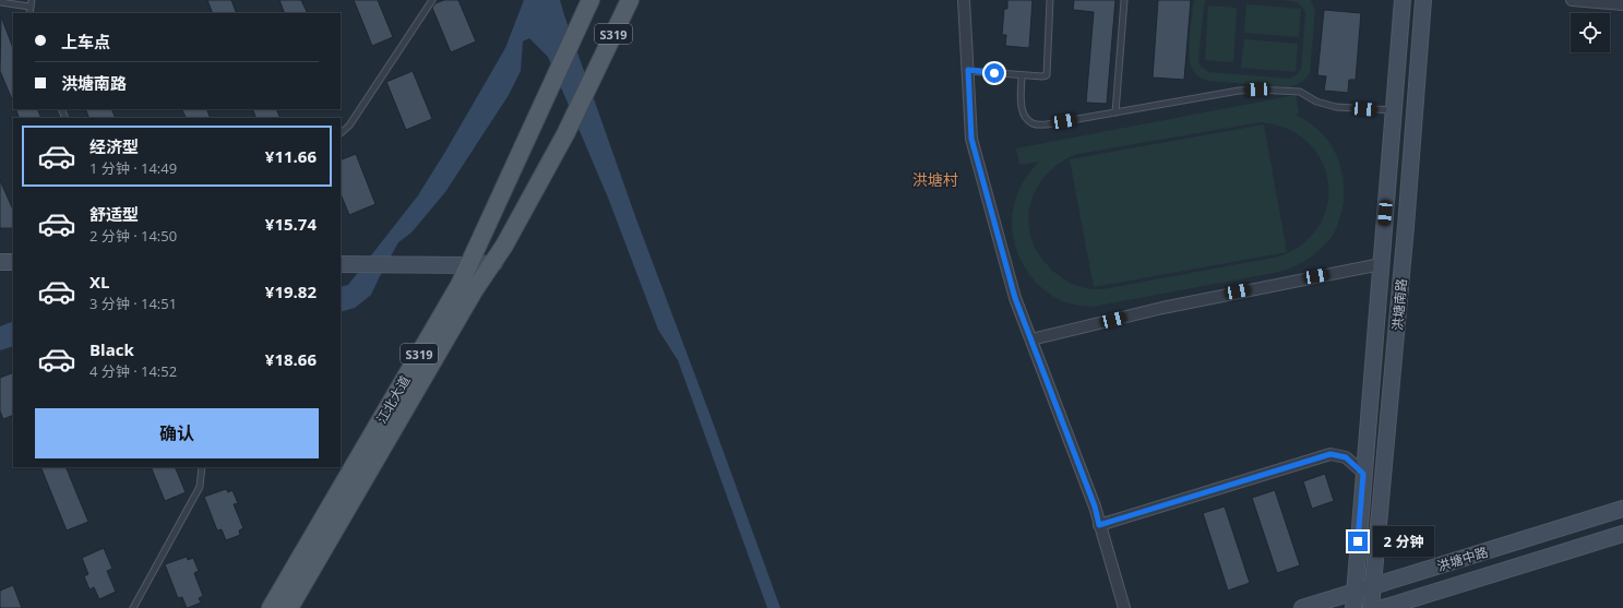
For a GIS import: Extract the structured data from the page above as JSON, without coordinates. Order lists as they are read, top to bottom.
{
  "streets": {
    "main road": [
      "S319",
      "洪塘南路",
      "江北大道",
      "洪塘中路"
    ]
  },
  "crossings": [
    ["洪塘南路", "洪塘中路"]
  ],
  "districts": ["洪塘村"],
  "page": {
    "banner": ["上车点", "洪塘南路"],
    "list": [
      {
        "name": "经济型",
        "note": "1 分钟 · 14:49",
        "value": "¥11.66"
      },
      {
        "name": "舒适型",
        "note": "2 分钟 · 14:50",
        "value": "¥15.74"
      },
      {
        "name": "XL",
        "note": "3 分钟 · 14:51",
        "value": "¥19.82"
      },
      {
        "name": "Black",
        "note": "4 分钟 · 14:52",
        "value": "¥18.66"
      }
    ],
    "buttons": "确认",
    "bubble": "2 分钟"
  }
}
